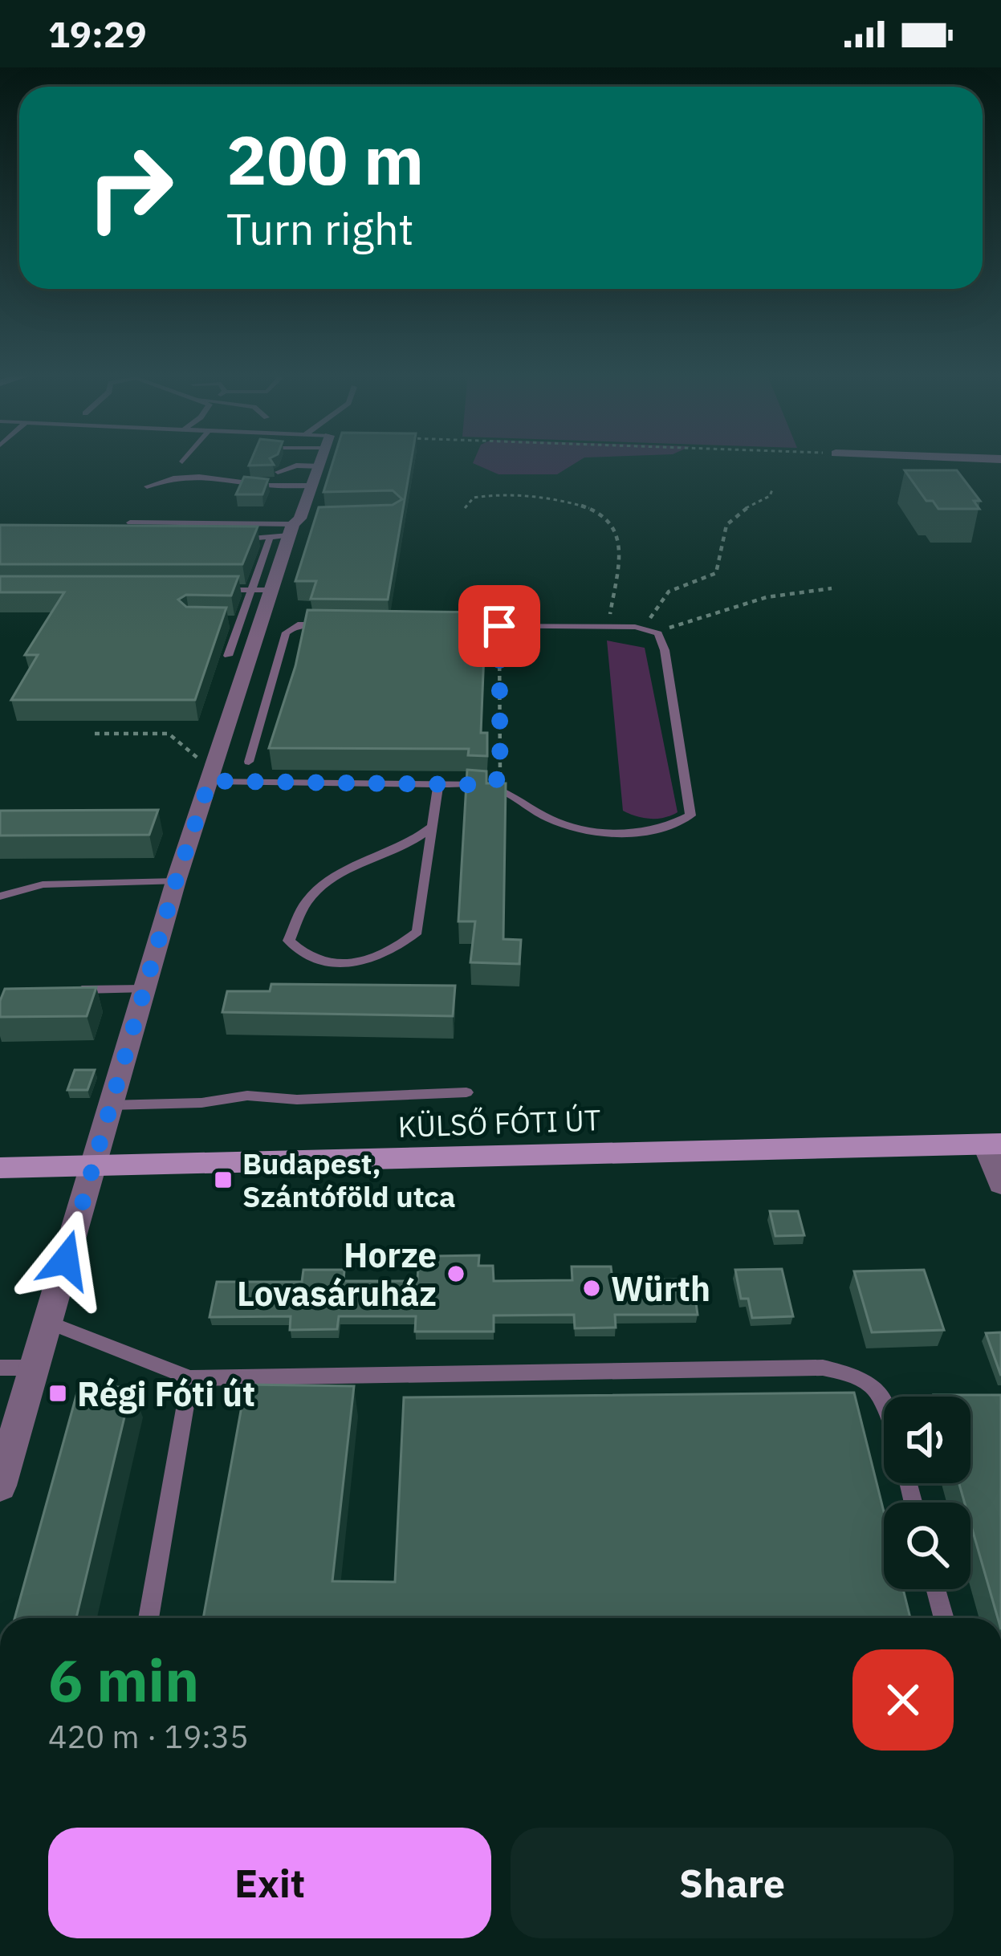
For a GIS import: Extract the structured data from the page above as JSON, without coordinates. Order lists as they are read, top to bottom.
{
  "streets": {
    "main road": ["KÜLSŐ FÓTI ÚT"]
  },
  "places": {
    "transit": ["Budapest, Szántóföld utca", "Régi Fóti út"],
    "other": ["Horze Lovasáruház", "Würth"]
  },
  "page": {
    "status": "19:29",
    "turn": ["200 m", "Turn right"],
    "heading": ["6 min", "420 m · 19:35"],
    "buttons": ["Exit", "Share"]
  }
}
